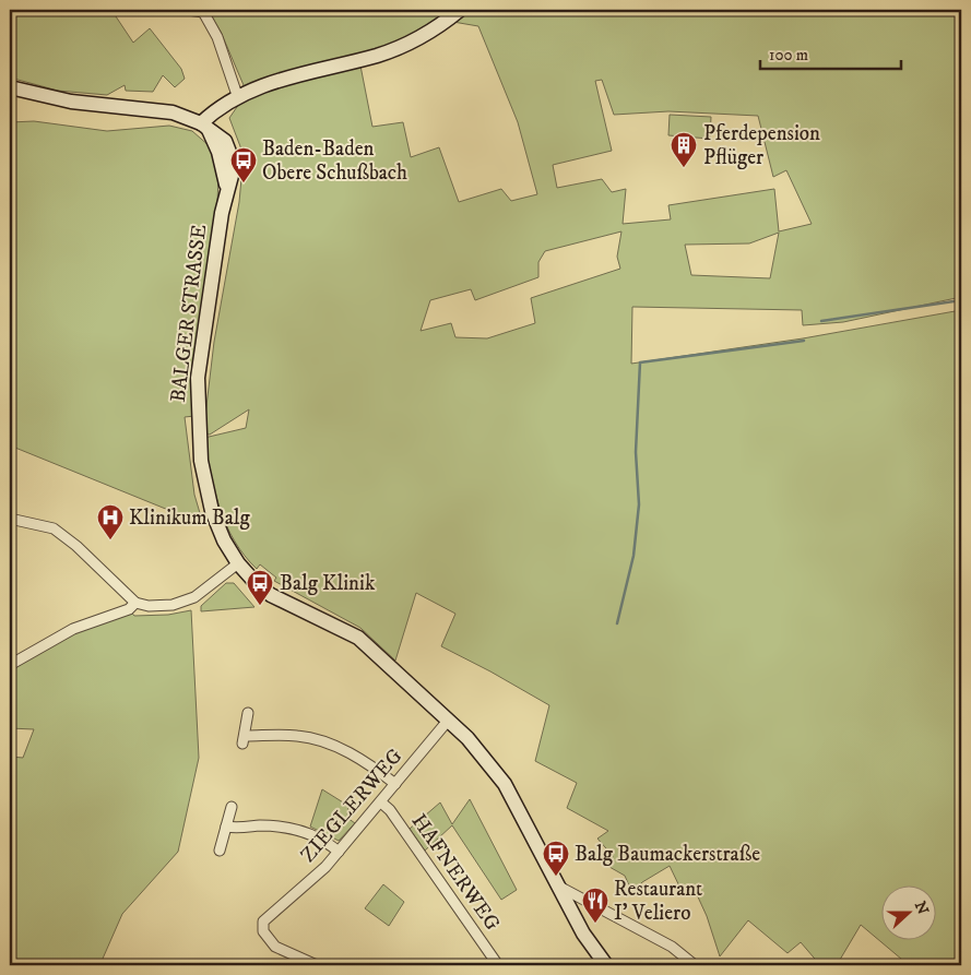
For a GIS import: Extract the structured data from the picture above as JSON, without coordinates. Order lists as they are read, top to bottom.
{
  "streets": {
    "street": ["BALGER STRASSE", "ZIEGLERWEG", "HAFNERWEG"]
  },
  "crossings": [
    ["BALGER STRASSE", "ZIEGLERWEG"],
    ["ZIEGLERWEG", "HAFNERWEG"]
  ],
  "places": {
    "building": ["Pferdepension Pflüger"],
    "bus stop": ["Baden-Baden Obere Schußbach", "Balg Klinik", "Balg Baumackerstraße"],
    "hospital": ["Klinikum Balg"],
    "restaurant": ["Restaurant I' Veliero"]
  },
  "scale_bar": "100 m",
  "north": "right"
}
